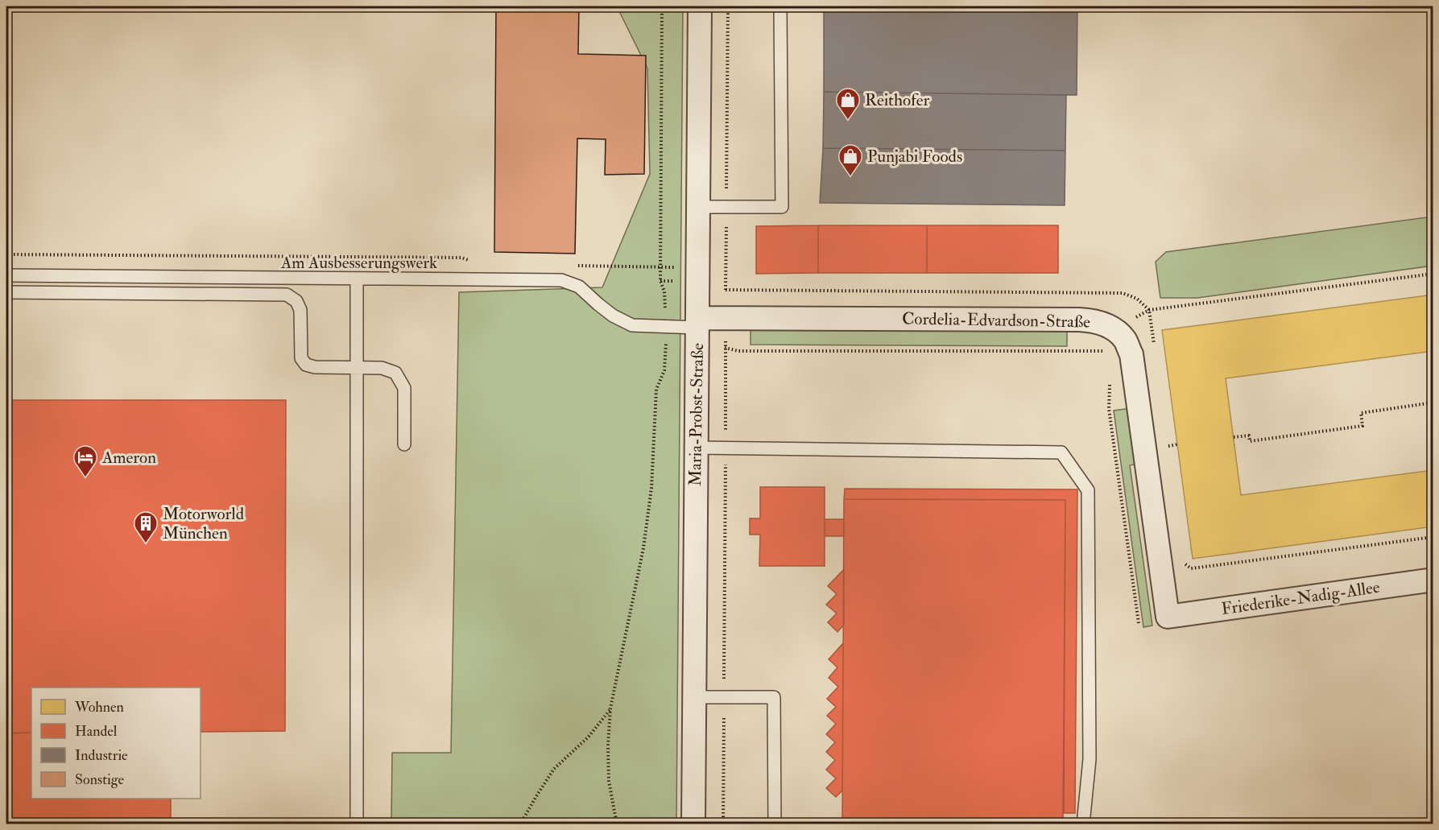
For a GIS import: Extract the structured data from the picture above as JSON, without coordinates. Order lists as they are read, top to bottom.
{
  "streets": {
    "street": ["Cordelia-Edvardson-Straße", "Maria-Probst-Straße", "Friederike-Nadig-Allee"],
    "lane": ["Am Ausbesserungswerk"]
  },
  "crossings": [
    ["Am Ausbesserungswerk", "Cordelia-Edvardson-Straße"],
    ["Am Ausbesserungswerk", "Maria-Probst-Straße"],
    ["Cordelia-Edvardson-Straße", "Maria-Probst-Straße"],
    ["Cordelia-Edvardson-Straße", "Friederike-Nadig-Allee"]
  ],
  "places": {
    "shop": ["Reithofer", "Punjabi Foods"],
    "hotel": ["Ameron"],
    "building": ["Motorworld München"]
  },
  "legend": [
    "Wohnen",
    "Handel",
    "Industrie",
    "Sonstige"
  ]
}
